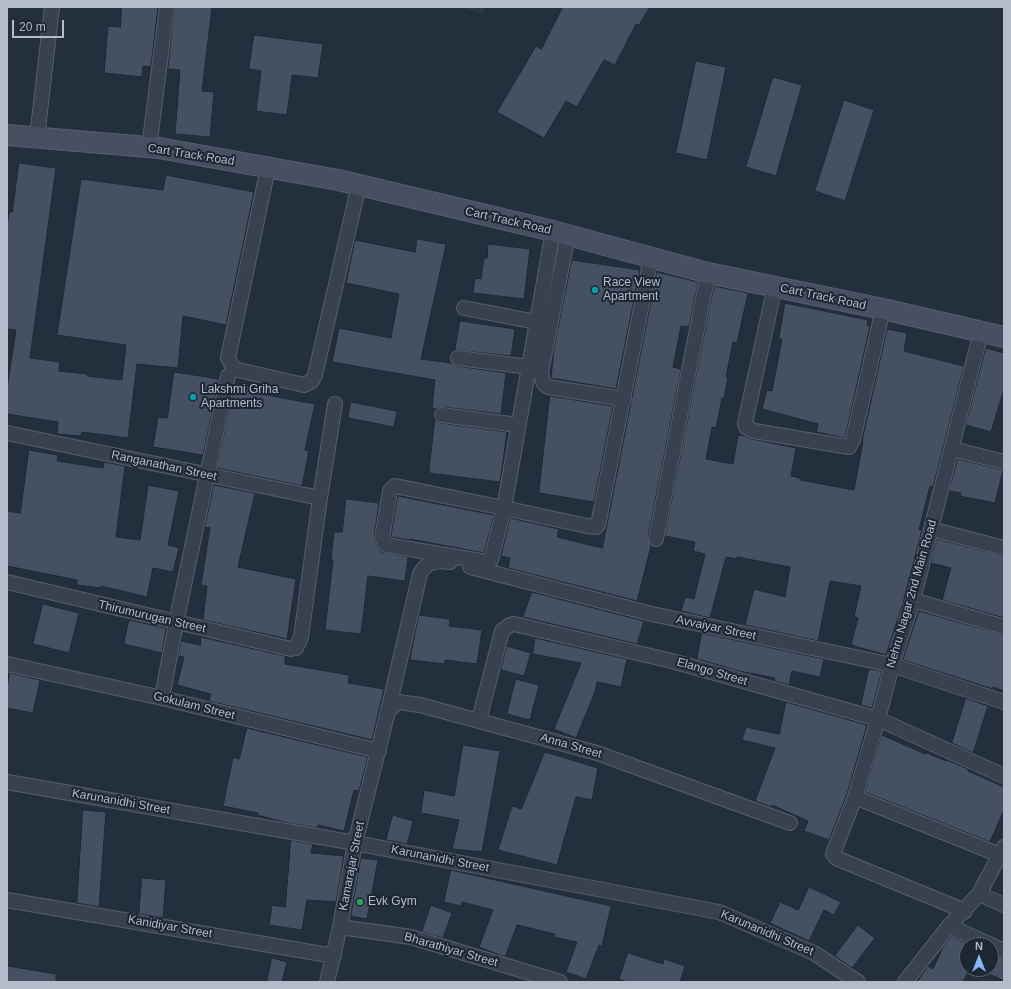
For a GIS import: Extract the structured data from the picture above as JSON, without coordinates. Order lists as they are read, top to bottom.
{
  "streets": {
    "street": [
      "Cart Track Road",
      "Ranganathan Street",
      "Nehru Nagar 2nd Main Road",
      "Thirumurugan Street",
      "Avvaiyar Street",
      "Elango Street",
      "Gokulam Street",
      "Anna Street",
      "Karunanidhi Street",
      "Kamarajar Street",
      "Kanidiyar Street",
      "Bharathiyar Street"
    ]
  },
  "crossings": [
    ["Cart Track Road", "Nehru Nagar 2nd Main Road"],
    ["Ranganathan Street", "Thirumurugan Street"],
    ["Nehru Nagar 2nd Main Road", "Avvaiyar Street"],
    ["Nehru Nagar 2nd Main Road", "Elango Street"],
    ["Avvaiyar Street", "Anna Street"],
    ["Elango Street", "Anna Street"],
    ["Gokulam Street", "Kamarajar Street"],
    ["Karunanidhi Street", "Kamarajar Street"],
    ["Kamarajar Street", "Kanidiyar Street"],
    ["Kamarajar Street", "Bharathiyar Street"]
  ],
  "places": ["Race View Apartment", "Lakshmi Griha Apartments", "Evk Gym"],
  "scale_bar": "20 m",
  "north": "top"
}
